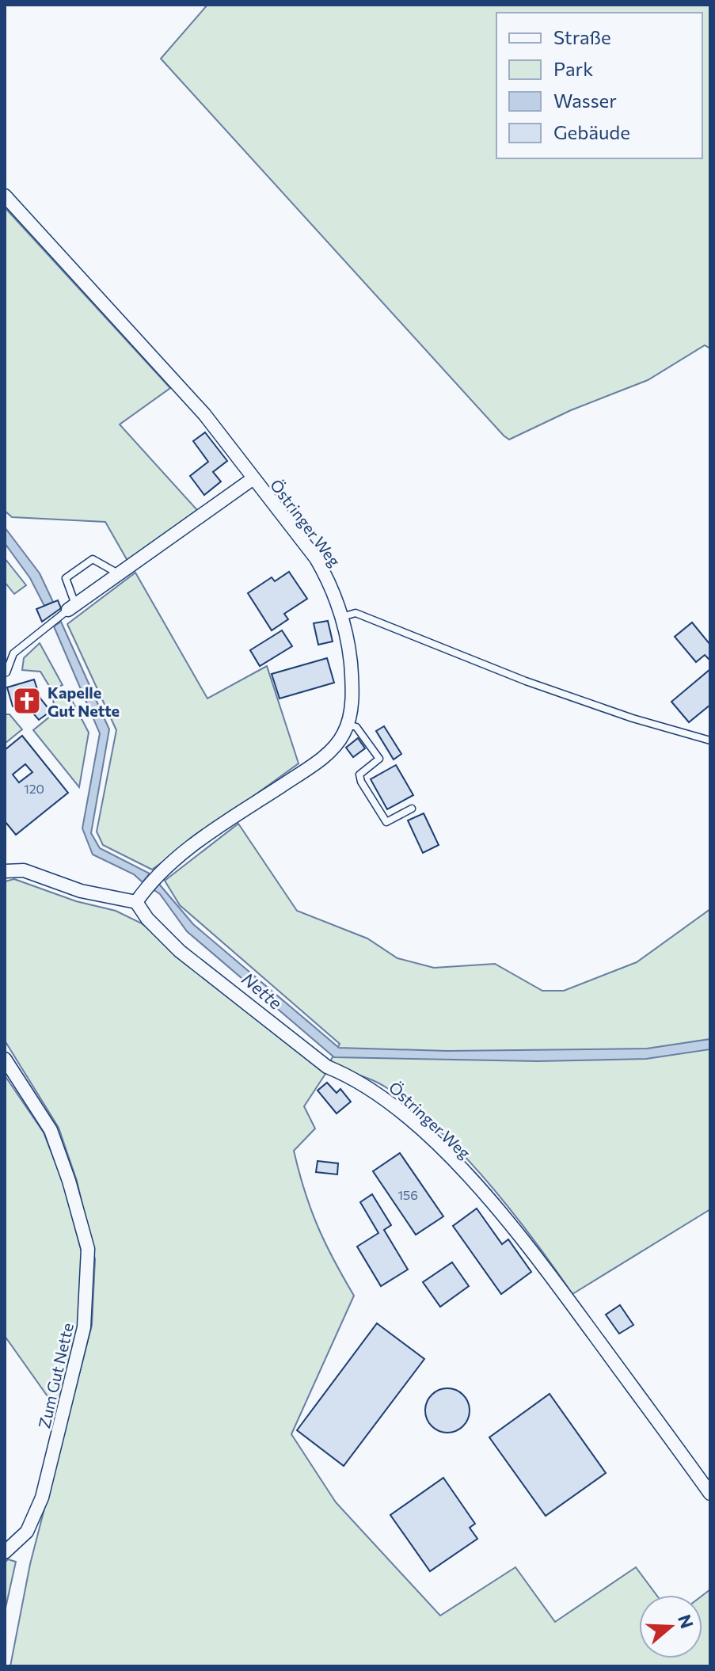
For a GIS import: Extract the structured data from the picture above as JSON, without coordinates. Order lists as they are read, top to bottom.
{
  "streets": {
    "street": ["Östringer Weg", "Zum Gut Nette"]
  },
  "water": ["Nette"],
  "places": {
    "church": ["Kapelle Gut Nette"]
  },
  "house_numbers": ["120", "156"],
  "legend": [
    "Straße",
    "Park",
    "Wasser",
    "Gebäude"
  ],
  "north": "right"
}
